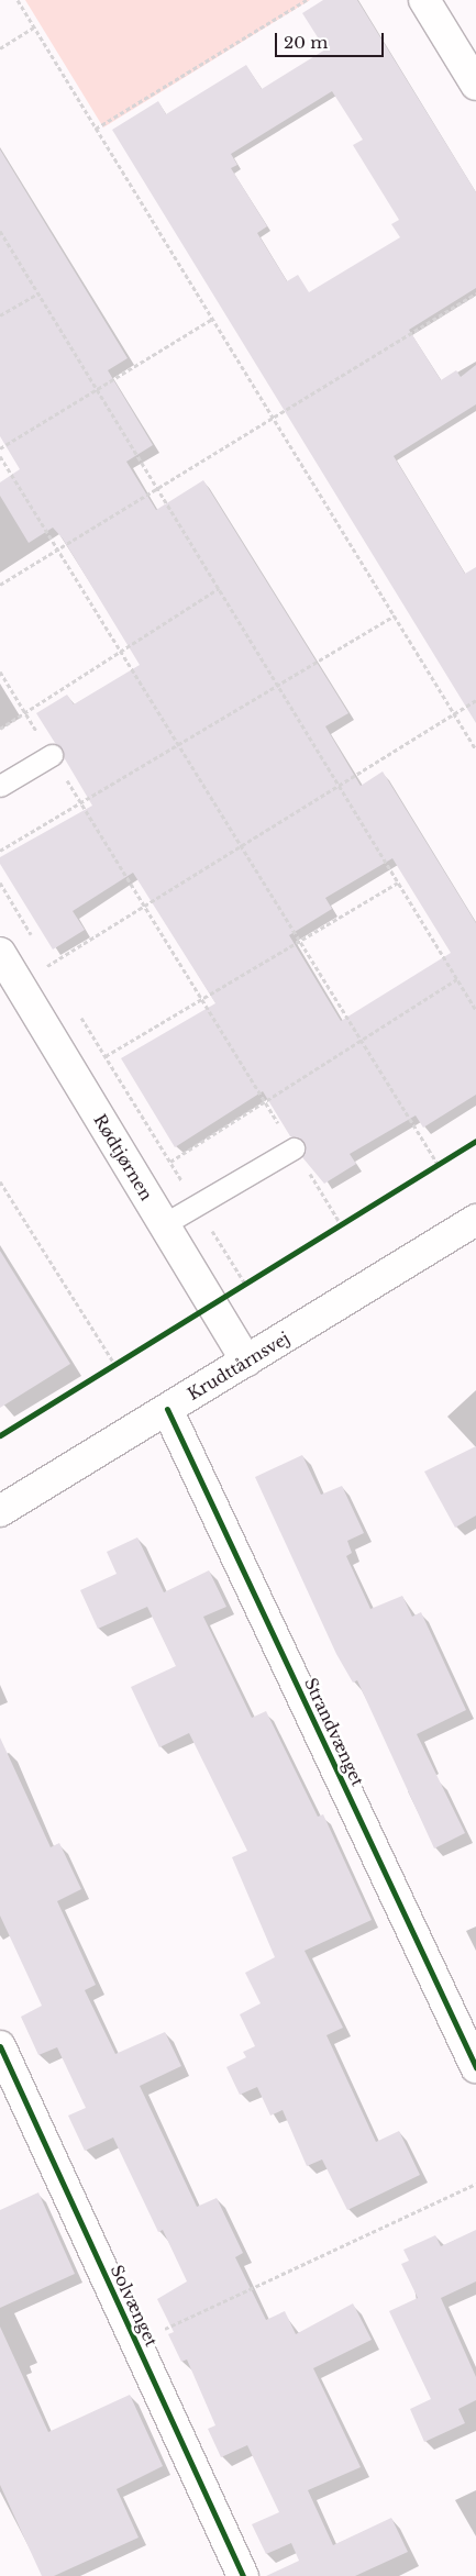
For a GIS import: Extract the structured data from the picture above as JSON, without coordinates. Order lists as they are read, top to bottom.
{
  "streets": {
    "street": [
      "Rødtjørnen",
      "Krudttårnsvej",
      "Strandvænget",
      "Solvænget"
    ]
  },
  "crossings": [
    ["Rødtjørnen", "Krudttårnsvej"],
    ["Krudttårnsvej", "Strandvænget"]
  ],
  "scale_bar": "20 m"
}
